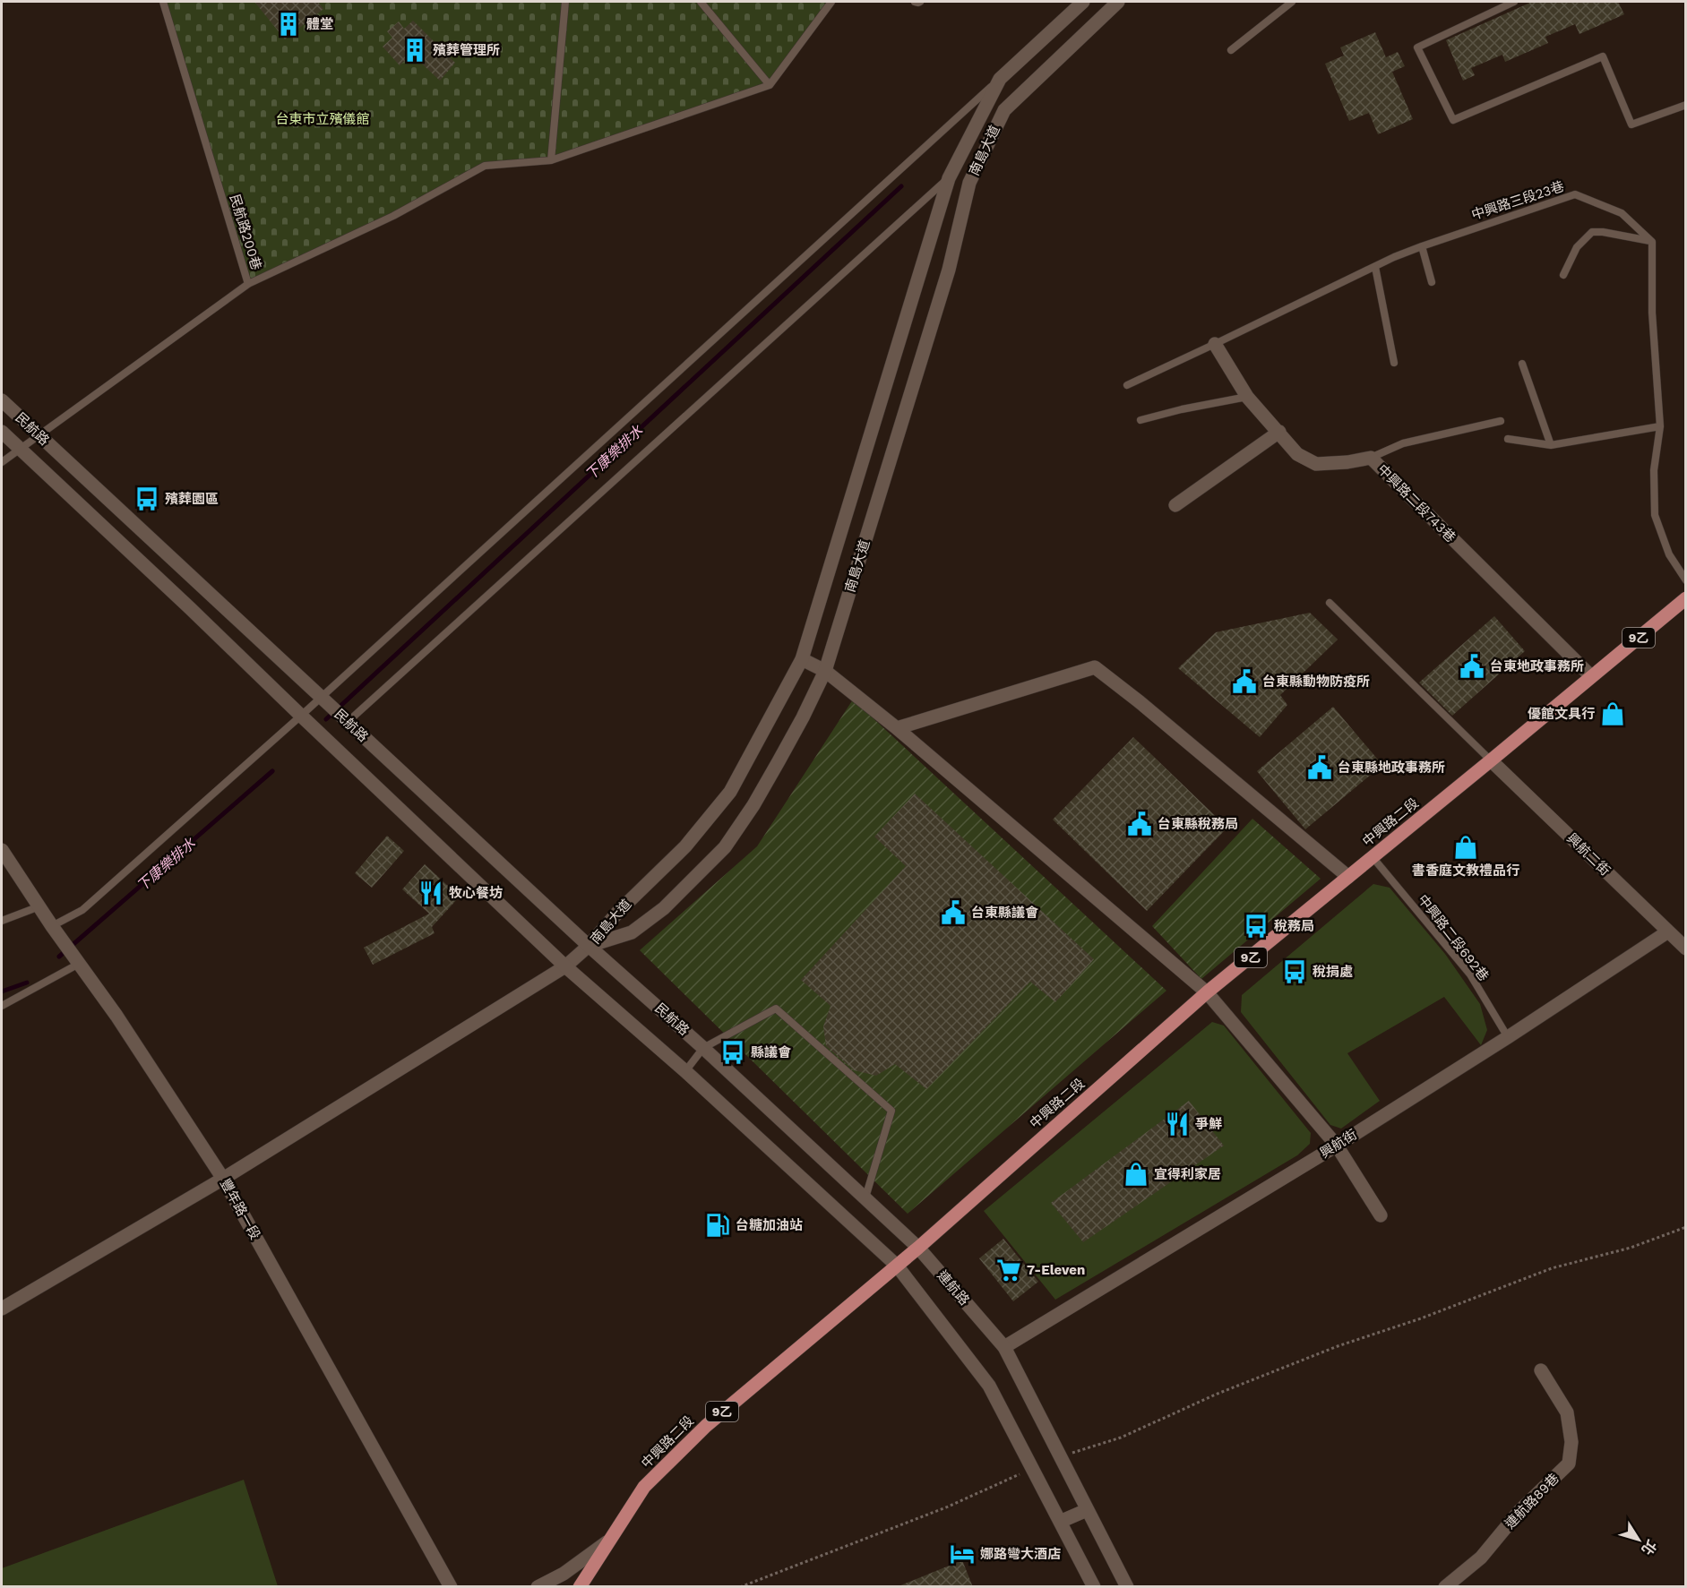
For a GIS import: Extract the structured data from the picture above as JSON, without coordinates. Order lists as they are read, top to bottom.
{
  "streets": {
    "main road": ["9乙", "中興路二段"],
    "street": [
      "南島大道",
      "民航路",
      "中興路二段743巷",
      "興航二街",
      "興航街",
      "豐年路一段",
      "連航路",
      "連航路89巷"
    ],
    "lane": ["中興路三段23巷", "民航路200巷", "中興路二段692巷"]
  },
  "crossings": [
    ["南島大道", "民航路"],
    ["中興路三段23巷", "中興路二段743巷"],
    ["民航路200巷", "民航路"],
    ["民航路", "連航路"],
    ["中興路二段743巷", "9乙"],
    ["中興路二段743巷", "中興路二段"],
    ["9乙", "中興路二段"],
    ["中興路二段", "興航二街"],
    ["中興路二段", "中興路二段692巷"],
    ["中興路二段", "連航路"],
    ["興航二街", "興航街"],
    ["中興路二段692巷", "興航街"],
    ["興航街", "連航路"]
  ],
  "water": ["下康樂排水"],
  "parks": ["台東市立殯儀館"],
  "places": {
    "building": ["體堂", "殯葬管理所"],
    "bus stop": [
      "殯葬園區",
      "稅務局",
      "稅捐處",
      "縣議會"
    ],
    "public building": [
      "台東地政事務所",
      "台東縣動物防疫所",
      "台東縣地政事務所",
      "台東縣稅務局",
      "台東縣議會"
    ],
    "shop": ["優館文具行", "書香庭文教禮品行", "宜得利家居"],
    "restaurant": ["牧心餐坊", "爭鮮"],
    "fuel station": ["台糖加油站"],
    "supermarket": ["7-Eleven"],
    "hotel": ["娜路彎大酒店"]
  },
  "north": "bottom right"
}
